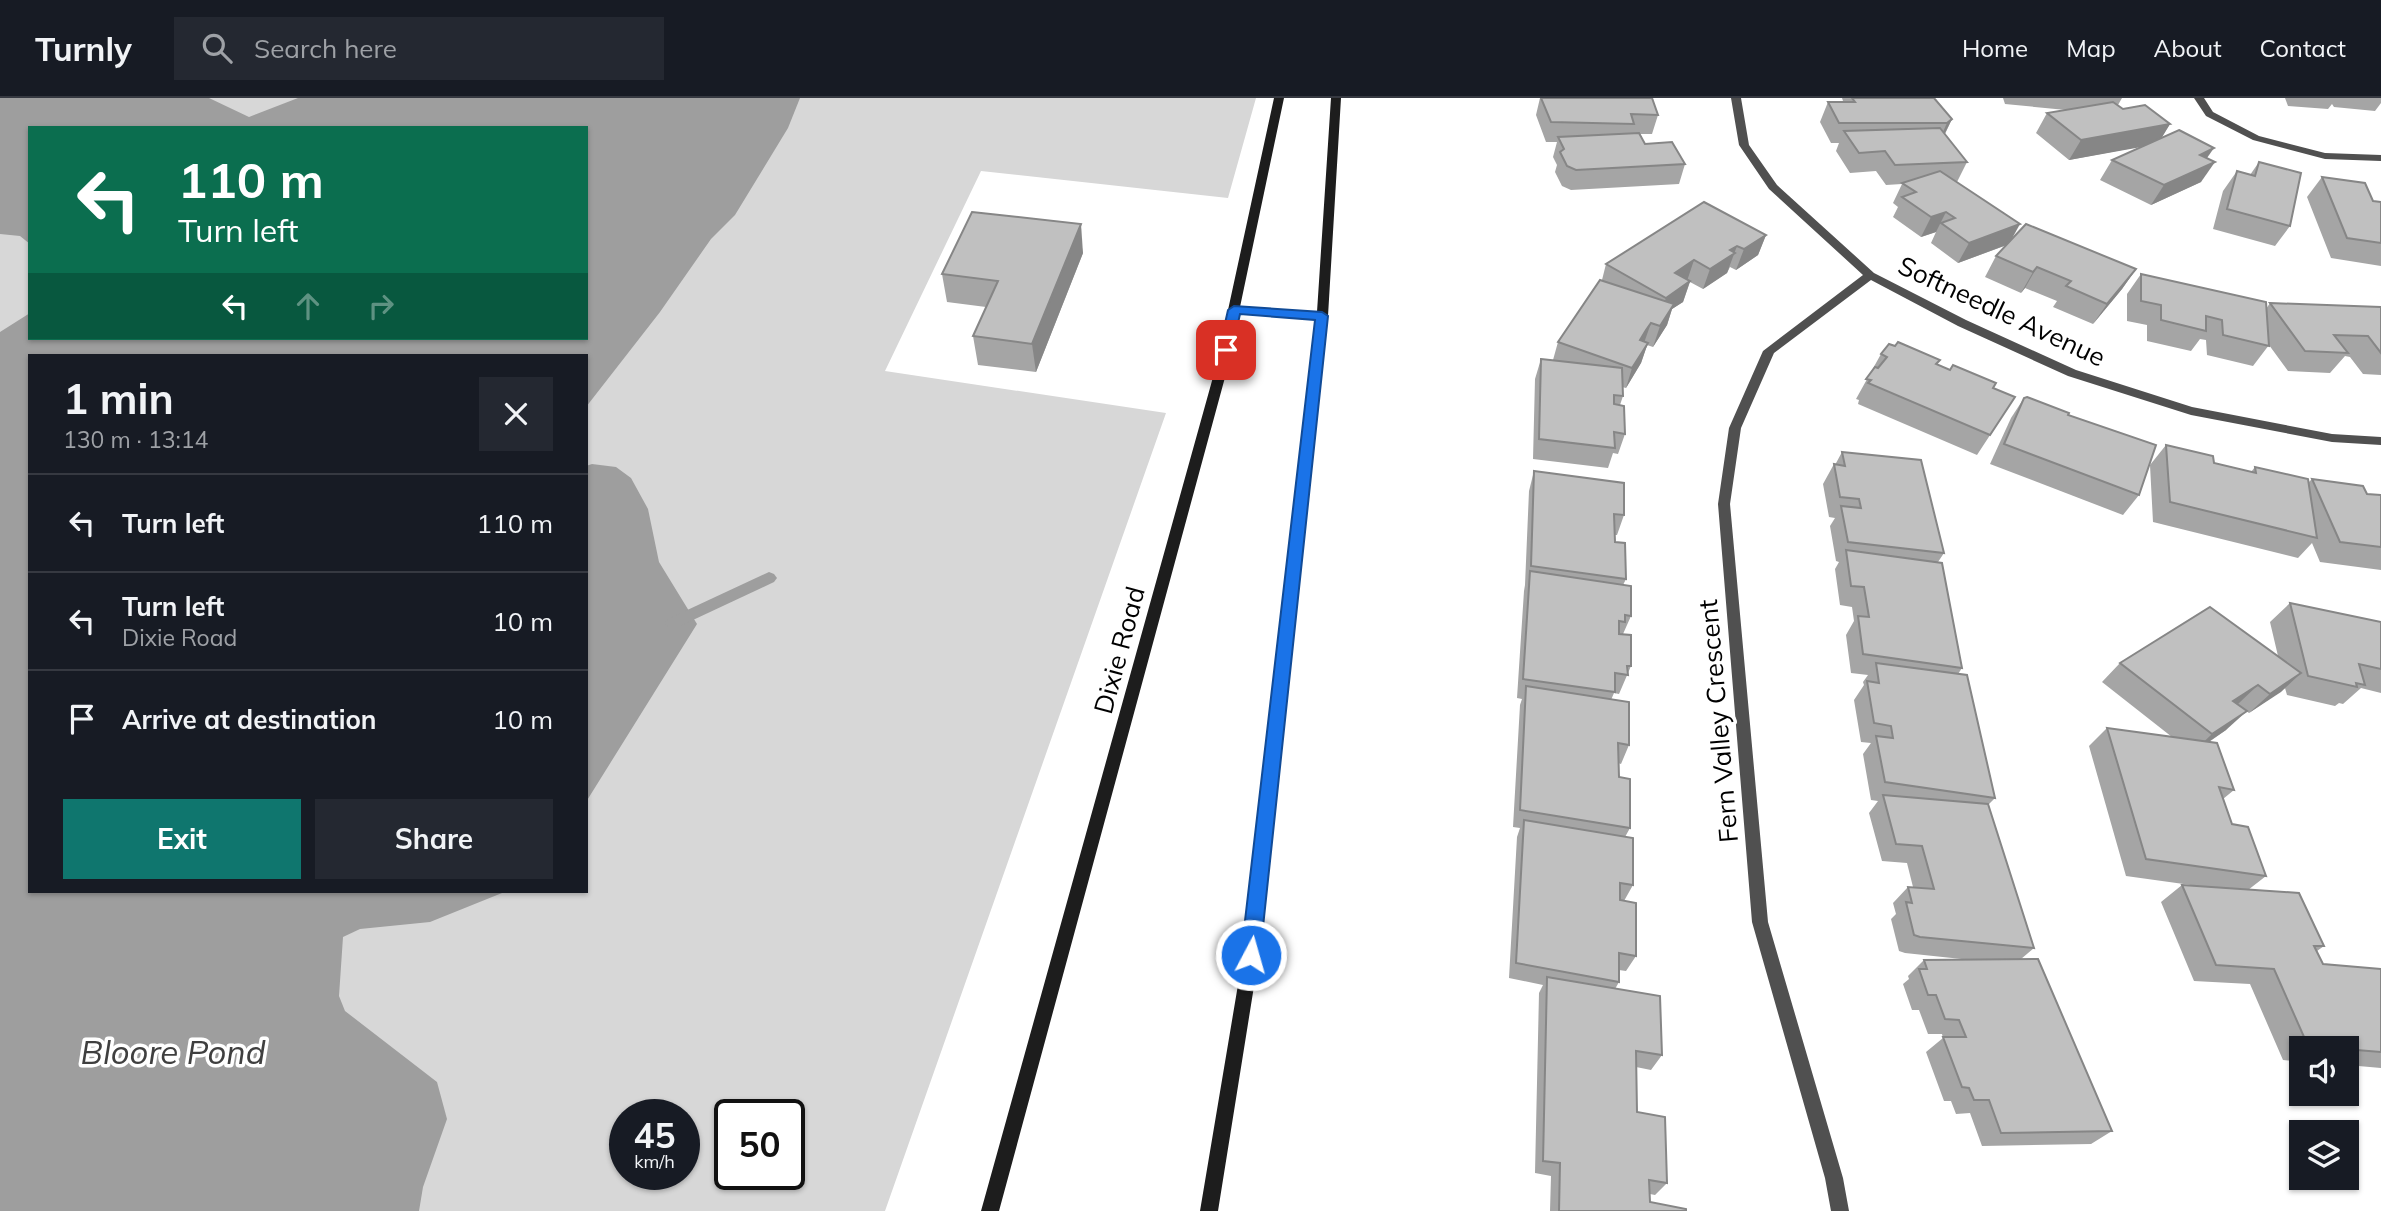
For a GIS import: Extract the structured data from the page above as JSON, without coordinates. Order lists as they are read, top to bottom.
{
  "streets": {
    "main road": ["Dixie Road"],
    "street": ["Softneedle Avenue", "Fern Valley Crescent"]
  },
  "crossings": [
    ["Softneedle Avenue", "Fern Valley Crescent"]
  ],
  "water": ["Bloore Pond"],
  "page": {
    "header": "Turnly",
    "search": "Search here",
    "nav": [
      "Home",
      "Map",
      "About",
      "Contact"
    ],
    "turn": ["110 m", "Turn left"],
    "heading": ["1 min", "130 m · 13:14"],
    "list": [
      {
        "name": "Turn left",
        "value": "110 m"
      },
      {
        "name": "Turn left",
        "note": "Dixie Road",
        "value": "10 m"
      },
      {
        "name": "Arrive at destination",
        "value": "10 m"
      }
    ],
    "buttons": ["Exit", "Share"],
    "speed": "45 km/h",
    "limit": "50"
  }
}
